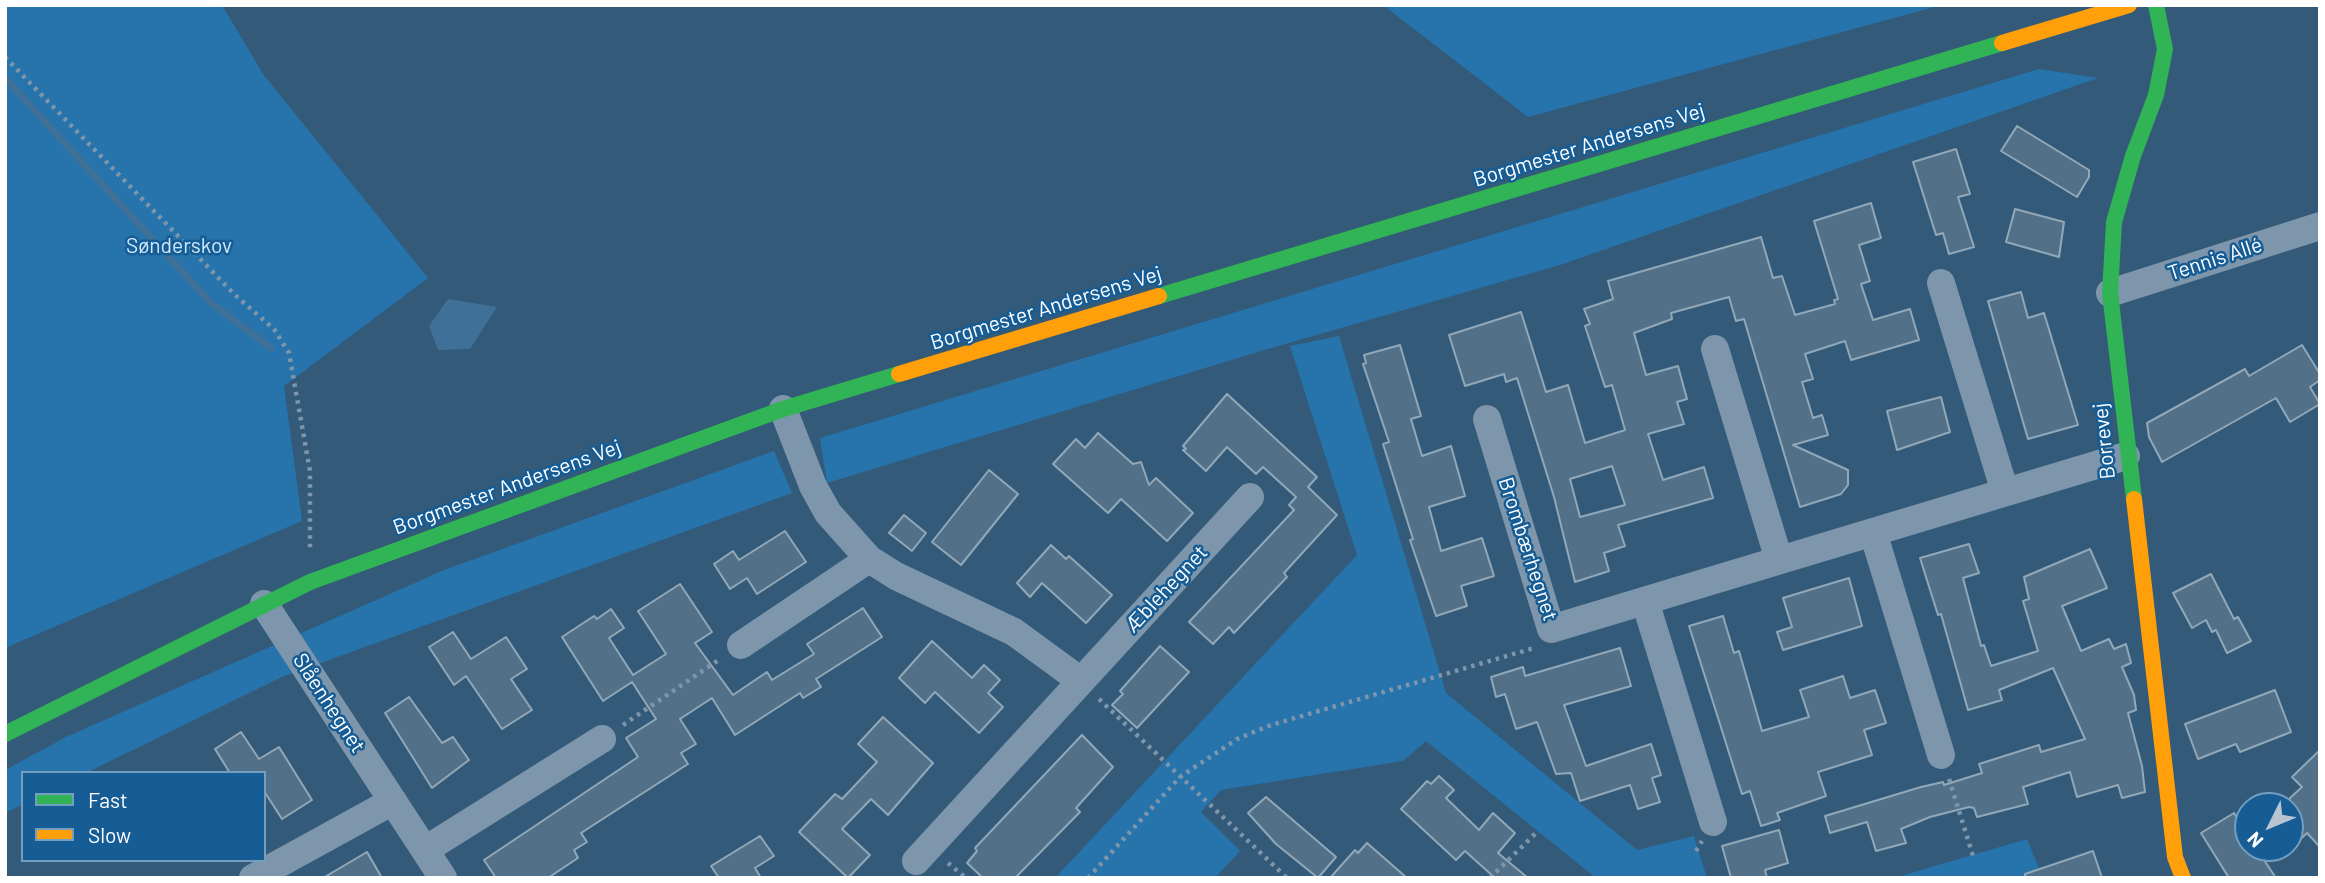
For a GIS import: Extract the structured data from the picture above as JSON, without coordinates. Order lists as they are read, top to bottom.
{
  "streets": {
    "street": [
      "Borgmester Andersens Vej",
      "Tennis Allé",
      "Borrevej",
      "Brombærhegnet",
      "Æblehegnet",
      "Slåenhegnet"
    ]
  },
  "crossings": [
    ["Borgmester Andersens Vej", "Slåenhegnet"],
    ["Tennis Allé", "Borrevej"],
    ["Borrevej", "Brombærhegnet"]
  ],
  "parks": ["Sønderskov"],
  "legend": ["Fast", "Slow"],
  "north": "bottom left"
}
